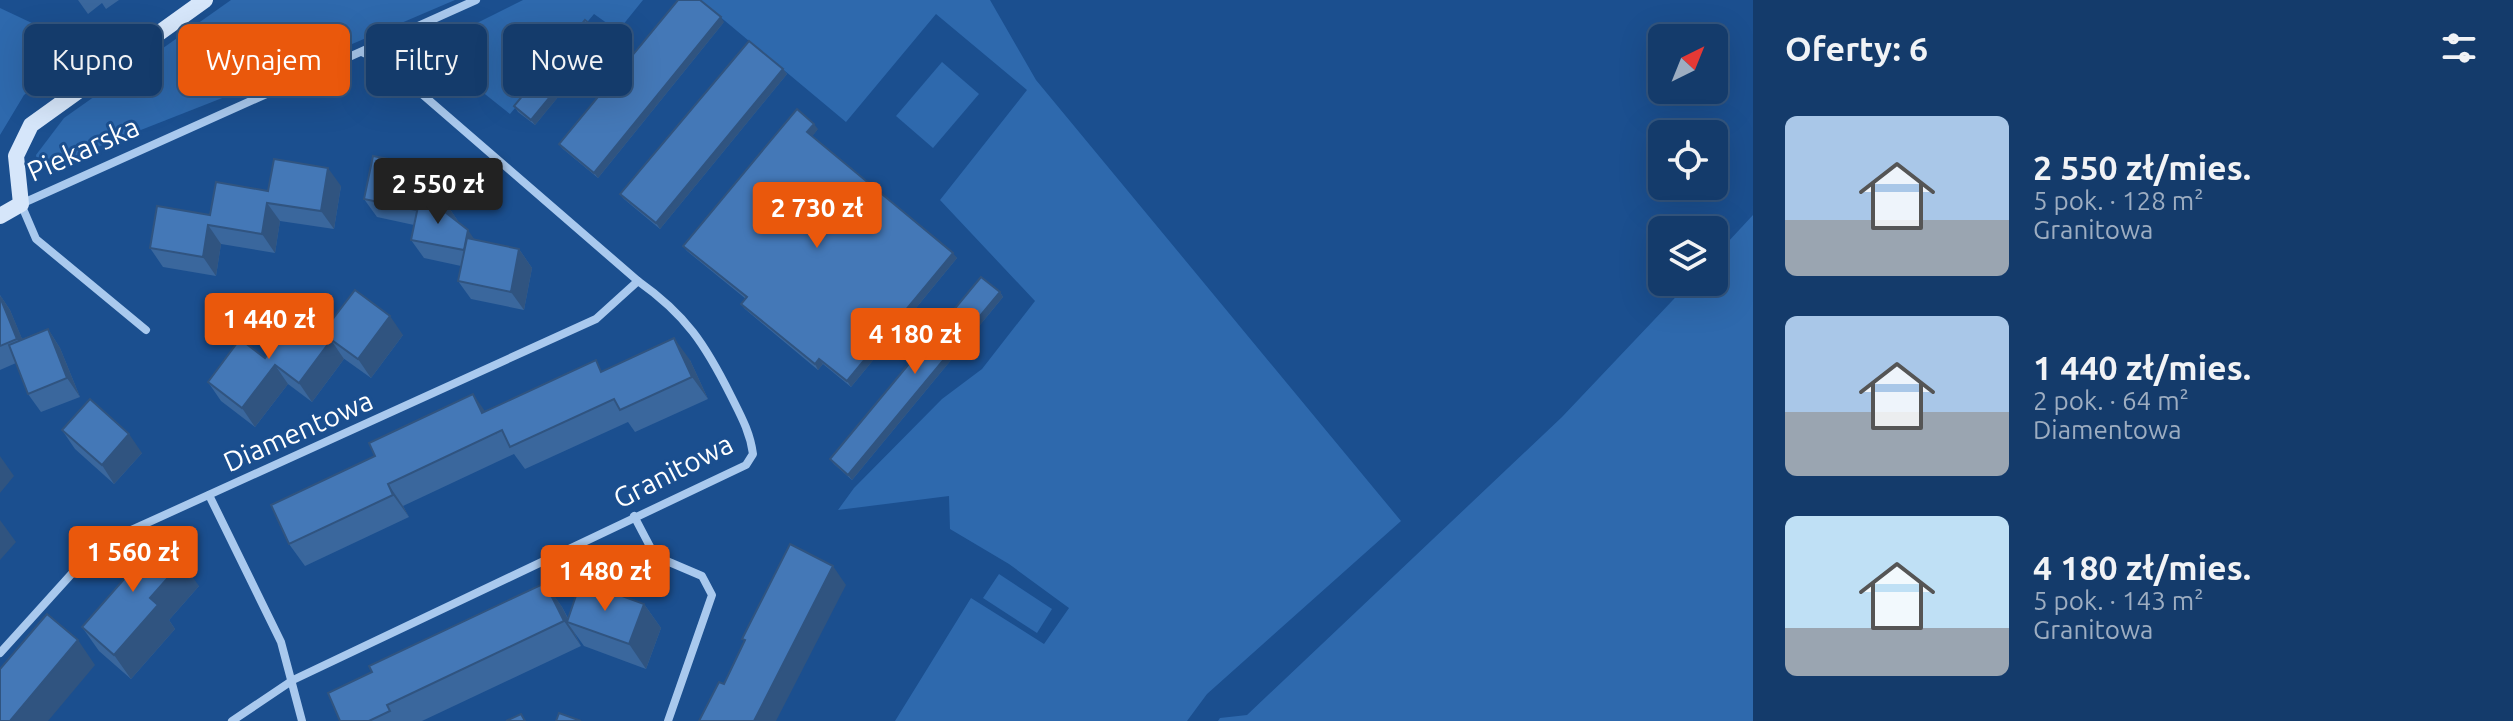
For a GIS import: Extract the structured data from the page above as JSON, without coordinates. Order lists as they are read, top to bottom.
{
  "streets": {
    "street": ["Piekarska", "Diamentowa", "Granitowa"]
  },
  "crossings": [
    ["Piekarska", "Granitowa"],
    ["Diamentowa", "Granitowa"]
  ],
  "north": "top right",
  "page": {
    "heading": "Oferty: 6",
    "chip": [
      "Kupno",
      "Wynajem",
      "Filtry",
      "Nowe"
    ],
    "list": [
      {
        "name": "2 550 zł/mies.",
        "note": "5 pok. · 128 m² · Granitowa"
      },
      {
        "name": "1 440 zł/mies.",
        "note": "2 pok. · 64 m² · Diamentowa"
      },
      {
        "name": "4 180 zł/mies.",
        "note": "5 pok. · 143 m² · Granitowa"
      }
    ],
    "price": [
      "2 550 zł",
      "2 730 zł",
      "1 440 zł",
      "4 180 zł",
      "1 560 zł",
      "1 480 zł"
    ]
  }
}
